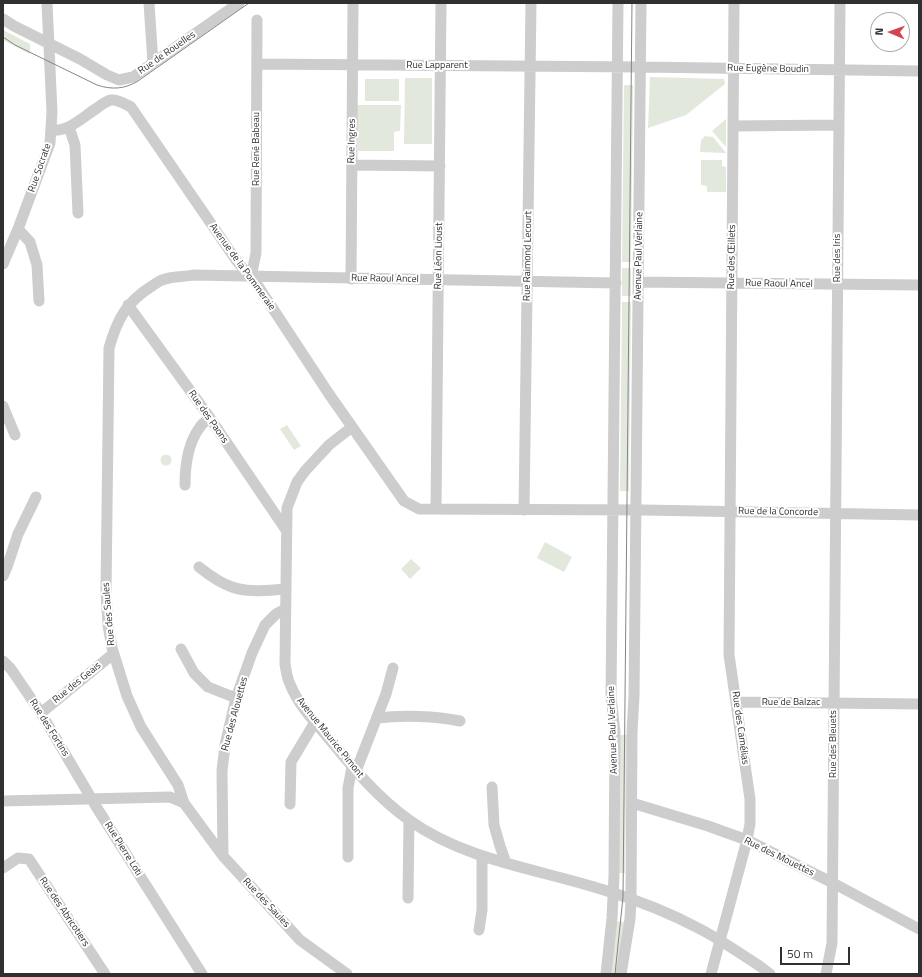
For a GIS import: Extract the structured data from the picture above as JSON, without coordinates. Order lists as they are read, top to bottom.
{
  "streets": {
    "street": [
      "Rue de Rouelles",
      "Rue Lapparent",
      "Rue Eugène Boudin",
      "Rue Ingres",
      "Rue René Babeau",
      "Rue Socrate",
      "Rue Léon Lioust",
      "Rue Raimond Lecourt",
      "Avenue Paul Verlaine",
      "Rue des Œillets",
      "Rue des Iris",
      "Avenue de la Pommeraie",
      "Rue Raoul Ancel",
      "Rue des Paons",
      "Rue de la Concorde",
      "Rue des Saules",
      "Rue des Geais",
      "Rue de Balzac",
      "Rue des Alouettes",
      "Rue des Fortins",
      "Rue des Camélias",
      "Avenue Maurice Pimont",
      "Rue des Bleuets",
      "Rue Pierre Loti",
      "Rue des Mouettes",
      "Rue des Abricotiers"
    ]
  },
  "crossings": [
    ["Rue de Rouelles", "Rue Socrate"],
    ["Rue Lapparent", "Rue Eugène Boudin"],
    ["Rue Lapparent", "Rue Ingres"],
    ["Rue Lapparent", "Rue René Babeau"],
    ["Rue Lapparent", "Rue Léon Lioust"],
    ["Rue Lapparent", "Rue Raimond Lecourt"],
    ["Rue Lapparent", "Avenue Paul Verlaine"],
    ["Rue Eugène Boudin", "Avenue Paul Verlaine"],
    ["Rue Eugène Boudin", "Rue des Œillets"],
    ["Rue Eugène Boudin", "Rue des Iris"],
    ["Rue Ingres", "Rue Raoul Ancel"],
    ["Rue René Babeau", "Avenue de la Pommeraie"],
    ["Rue René Babeau", "Rue Raoul Ancel"],
    ["Rue René Babeau", "Rue des Saules"],
    ["Rue Socrate", "Avenue de la Pommeraie"],
    ["Rue Léon Lioust", "Avenue de la Pommeraie"],
    ["Rue Léon Lioust", "Rue Raoul Ancel"],
    ["Rue Raimond Lecourt", "Rue Raoul Ancel"],
    ["Avenue Paul Verlaine", "Rue Raoul Ancel"],
    ["Avenue Paul Verlaine", "Rue de la Concorde"],
    ["Avenue Paul Verlaine", "Avenue Maurice Pimont"],
    ["Avenue Paul Verlaine", "Rue des Mouettes"],
    ["Rue des Œillets", "Rue Raoul Ancel"],
    ["Rue des Œillets", "Rue de la Concorde"],
    ["Rue des Œillets", "Rue des Camélias"],
    ["Rue des Iris", "Rue Raoul Ancel"],
    ["Rue des Iris", "Rue de la Concorde"],
    ["Rue des Iris", "Rue des Bleuets"],
    ["Avenue de la Pommeraie", "Rue Raoul Ancel"],
    ["Avenue de la Pommeraie", "Rue des Saules"],
    ["Avenue de la Pommeraie", "Avenue Maurice Pimont"],
    ["Rue Raoul Ancel", "Rue des Saules"],
    ["Rue des Paons", "Rue des Saules"],
    ["Rue des Paons", "Avenue Maurice Pimont"],
    ["Rue de la Concorde", "Rue des Camélias"],
    ["Rue de la Concorde", "Rue des Bleuets"],
    ["Rue des Saules", "Rue des Geais"],
    ["Rue des Saules", "Rue des Alouettes"],
    ["Rue des Geais", "Rue des Fortins"],
    ["Rue de Balzac", "Rue des Camélias"],
    ["Rue de Balzac", "Rue des Bleuets"],
    ["Rue des Alouettes", "Avenue Maurice Pimont"],
    ["Rue des Fortins", "Rue Pierre Loti"],
    ["Rue des Camélias", "Avenue Maurice Pimont"],
    ["Rue des Camélias", "Rue des Mouettes"],
    ["Rue des Bleuets", "Rue des Mouettes"]
  ],
  "scale_bar": "50 m",
  "north": "left"
}
